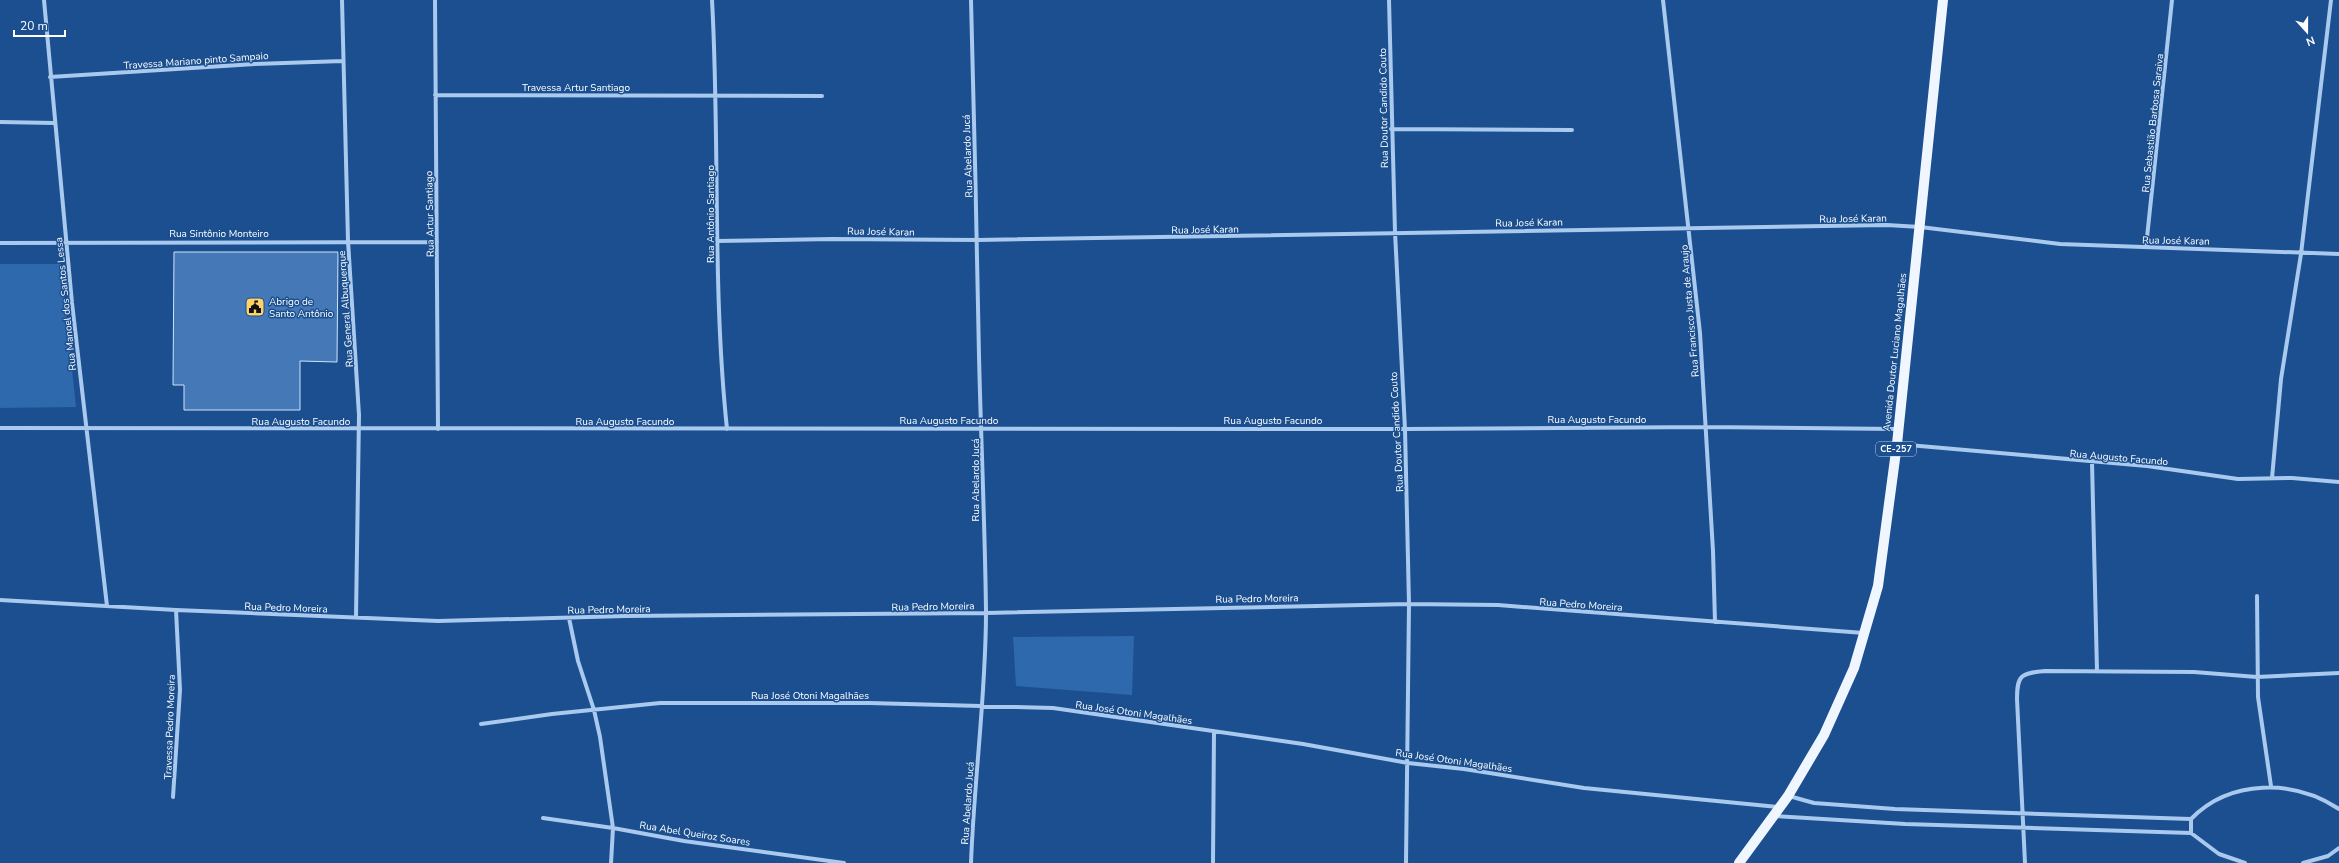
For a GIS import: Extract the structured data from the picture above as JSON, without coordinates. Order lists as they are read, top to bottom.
{
  "streets": {
    "main road": ["Avenida Doutor Luciano Magalhães", "CE-257"],
    "street": [
      "Travessa Mariano pinto Sampaio",
      "Travessa Artur Santiago",
      "Rua Doutor Candido Couto",
      "Rua Sebastião Barbosa Saraiva",
      "Rua Abelardo Jucá",
      "Rua Artur Santiago",
      "Rua Antônio Santiago",
      "Rua José Karan",
      "Rua Sintônio Monteiro",
      "Rua Manoel dos Santos Lessa",
      "Rua General Albuquerque",
      "Rua Francisco Justa de Araujo",
      "Rua Augusto Facundo",
      "Rua Pedro Moreira",
      "Rua José Otoni Magalhães",
      "Travessa Pedro Moreira",
      "Rua Abel Queiroz Soares"
    ]
  },
  "crossings": [
    ["Travessa Mariano pinto Sampaio", "Rua Manoel dos Santos Lessa"],
    ["Travessa Mariano pinto Sampaio", "Rua General Albuquerque"],
    ["Travessa Artur Santiago", "Rua Artur Santiago"],
    ["Travessa Artur Santiago", "Rua Antônio Santiago"],
    ["Rua Doutor Candido Couto", "Rua José Karan"],
    ["Rua Doutor Candido Couto", "Rua Augusto Facundo"],
    ["Rua Doutor Candido Couto", "Rua Pedro Moreira"],
    ["Rua Doutor Candido Couto", "Rua José Otoni Magalhães"],
    ["Rua Sebastião Barbosa Saraiva", "Rua José Karan"],
    ["Rua Abelardo Jucá", "Rua José Karan"],
    ["Rua Abelardo Jucá", "Rua Augusto Facundo"],
    ["Rua Abelardo Jucá", "Rua Pedro Moreira"],
    ["Rua Abelardo Jucá", "Rua José Otoni Magalhães"],
    ["Rua Artur Santiago", "Rua Sintônio Monteiro"],
    ["Rua Artur Santiago", "Rua Augusto Facundo"],
    ["Rua Antônio Santiago", "Rua José Karan"],
    ["Rua Antônio Santiago", "Rua Augusto Facundo"],
    ["Rua José Karan", "Rua Francisco Justa de Araujo"],
    ["Rua José Karan", "Avenida Doutor Luciano Magalhães"],
    ["Rua Sintônio Monteiro", "Rua Manoel dos Santos Lessa"],
    ["Rua Sintônio Monteiro", "Rua General Albuquerque"],
    ["Rua Manoel dos Santos Lessa", "Rua Augusto Facundo"],
    ["Rua Manoel dos Santos Lessa", "Rua Pedro Moreira"],
    ["Rua General Albuquerque", "Rua Augusto Facundo"],
    ["Rua General Albuquerque", "Rua Pedro Moreira"],
    ["Rua Francisco Justa de Araujo", "Rua Augusto Facundo"],
    ["Rua Francisco Justa de Araujo", "Rua Pedro Moreira"],
    ["Avenida Doutor Luciano Magalhães", "Rua Augusto Facundo"],
    ["Avenida Doutor Luciano Magalhães", "Rua Pedro Moreira"],
    ["Avenida Doutor Luciano Magalhães", "Rua José Otoni Magalhães"],
    ["Rua Pedro Moreira", "Travessa Pedro Moreira"]
  ],
  "places": {
    "public building": ["Abrigo de Santo Antônio"]
  },
  "scale_bar": "20 m",
  "north": "bottom"
}
